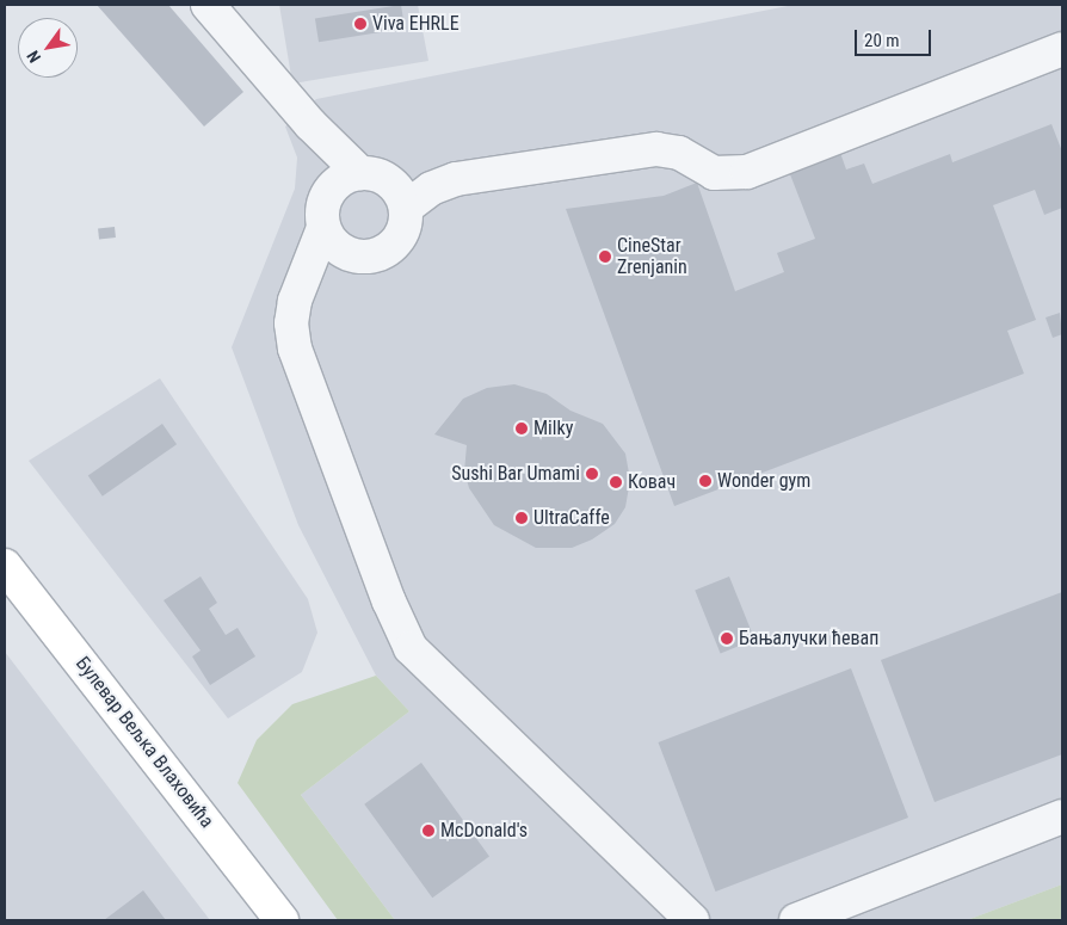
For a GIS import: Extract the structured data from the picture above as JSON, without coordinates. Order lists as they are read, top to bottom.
{
  "streets": {
    "main road": ["Булевар Вељка Влаховића"]
  },
  "places": [
    "Viva EHRLE",
    "CineStar Zrenjanin",
    "Milky",
    "Sushi Bar Umami",
    "Wonder gym",
    "Ковач",
    "UltraCaffe",
    "Бањалучки ћевап",
    "McDonald's"
  ],
  "scale_bar": "20 m",
  "north": "bottom left"
}
